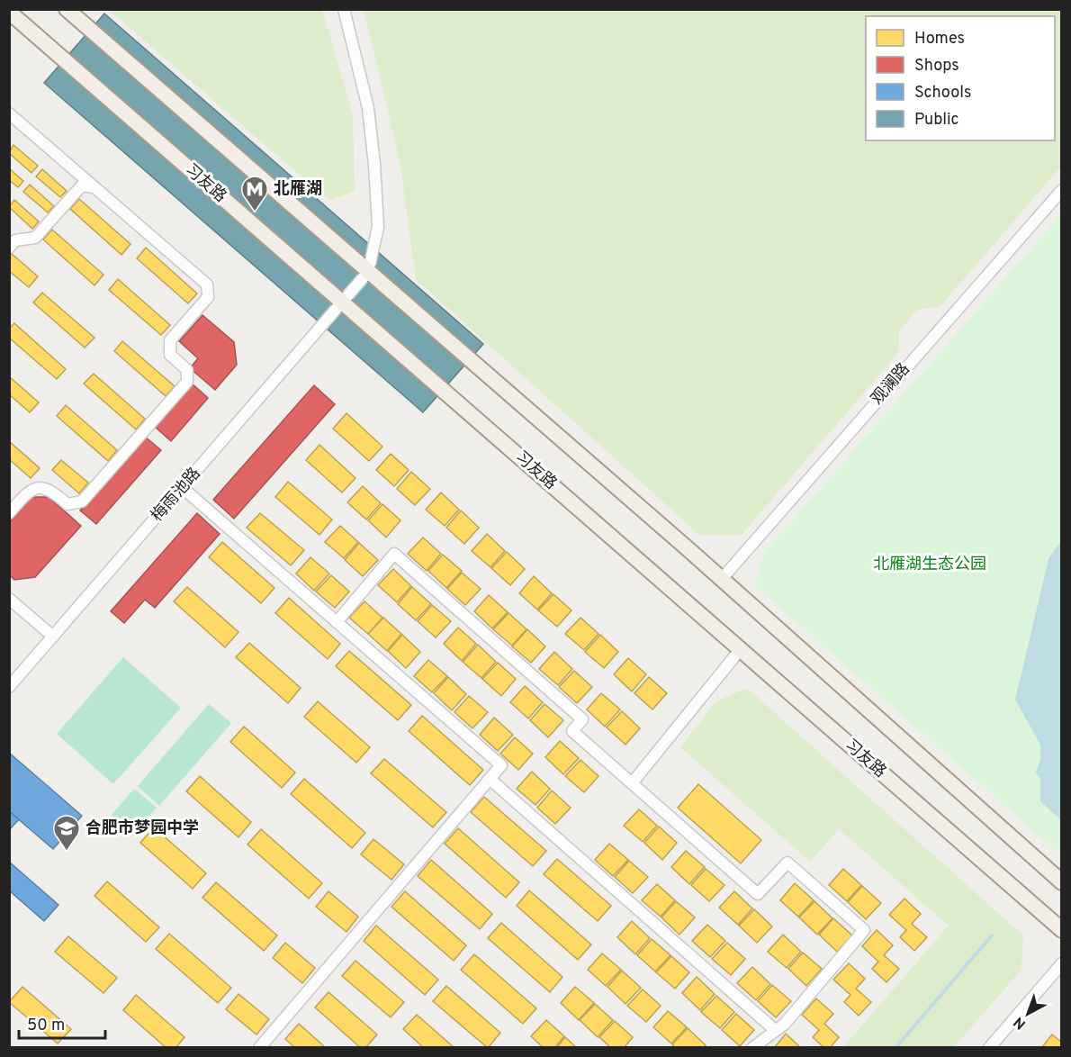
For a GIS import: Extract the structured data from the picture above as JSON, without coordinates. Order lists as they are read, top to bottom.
{
  "streets": {
    "main road": ["习友路"],
    "street": ["观澜路", "梅雨池路"]
  },
  "crossings": [
    ["习友路", "梅雨池路"]
  ],
  "parks": ["北雁湖生态公园"],
  "places": {
    "metro station": ["北雁湖"],
    "school or university": ["合肥市梦园中学"]
  },
  "legend": [
    "Homes",
    "Shops",
    "Schools",
    "Public"
  ],
  "scale_bar": "50 m",
  "north": "bottom left"
}
